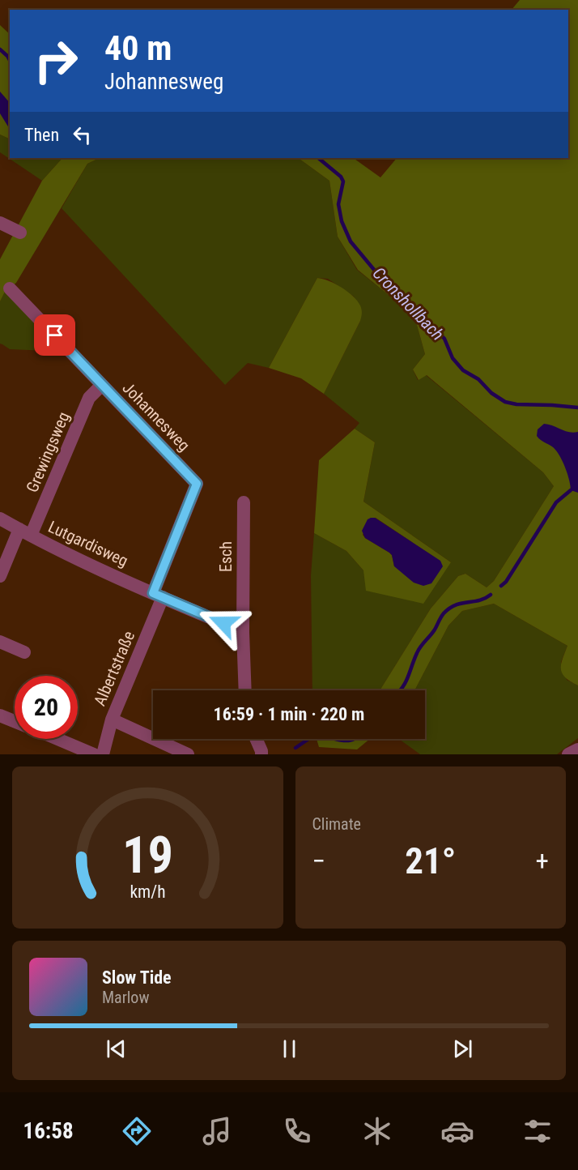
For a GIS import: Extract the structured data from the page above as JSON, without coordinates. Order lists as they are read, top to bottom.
{
  "streets": {
    "street": [
      "Johannesweg",
      "Grewingsweg",
      "Lutgardisweg",
      "Esch",
      "Albertstraße"
    ]
  },
  "crossings": [
    ["Johannesweg", "Grewingsweg"],
    ["Johannesweg", "Lutgardisweg"],
    ["Johannesweg", "Albertstraße"],
    ["Grewingsweg", "Lutgardisweg"],
    ["Lutgardisweg", "Albertstraße"]
  ],
  "water": ["Cronshollbach"],
  "page": {
    "turn": ["40 m", "Johannesweg"],
    "then": "Then",
    "limit": "20",
    "trip": "16:59 · 1 min · 220 m",
    "tile": "Climate",
    "heat": ["−", "21°", "+"],
    "song": ["Slow Tide", "Marlow"],
    "tabs": "16:58",
    "gauge": ["19", "km/h"]
  }
}
